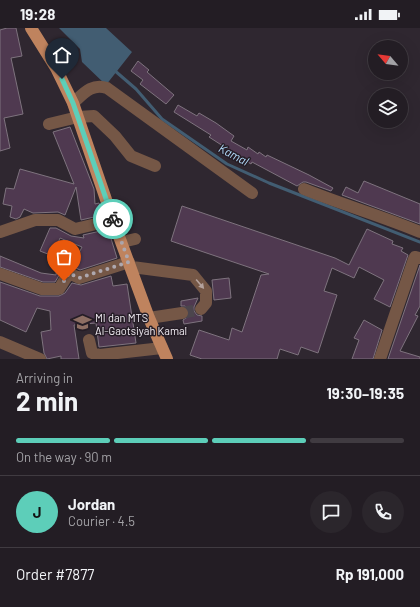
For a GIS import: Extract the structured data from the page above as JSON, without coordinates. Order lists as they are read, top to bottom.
{
  "water": ["Kamal"],
  "places": {
    "school or university": ["MI dan MTS Al-Gaotsiyah Kamal"]
  },
  "north": "top left",
  "page": {
    "status": "19:28",
    "heading": ["2 min", "Arriving in", "19:30–19:35"],
    "panel": [
      "Jordan",
      "Courier · 4.5",
      "Order #7877",
      "Rp 191,000"
    ],
    "bar": "On the way · 90 m",
    "round": "J"
  }
}
